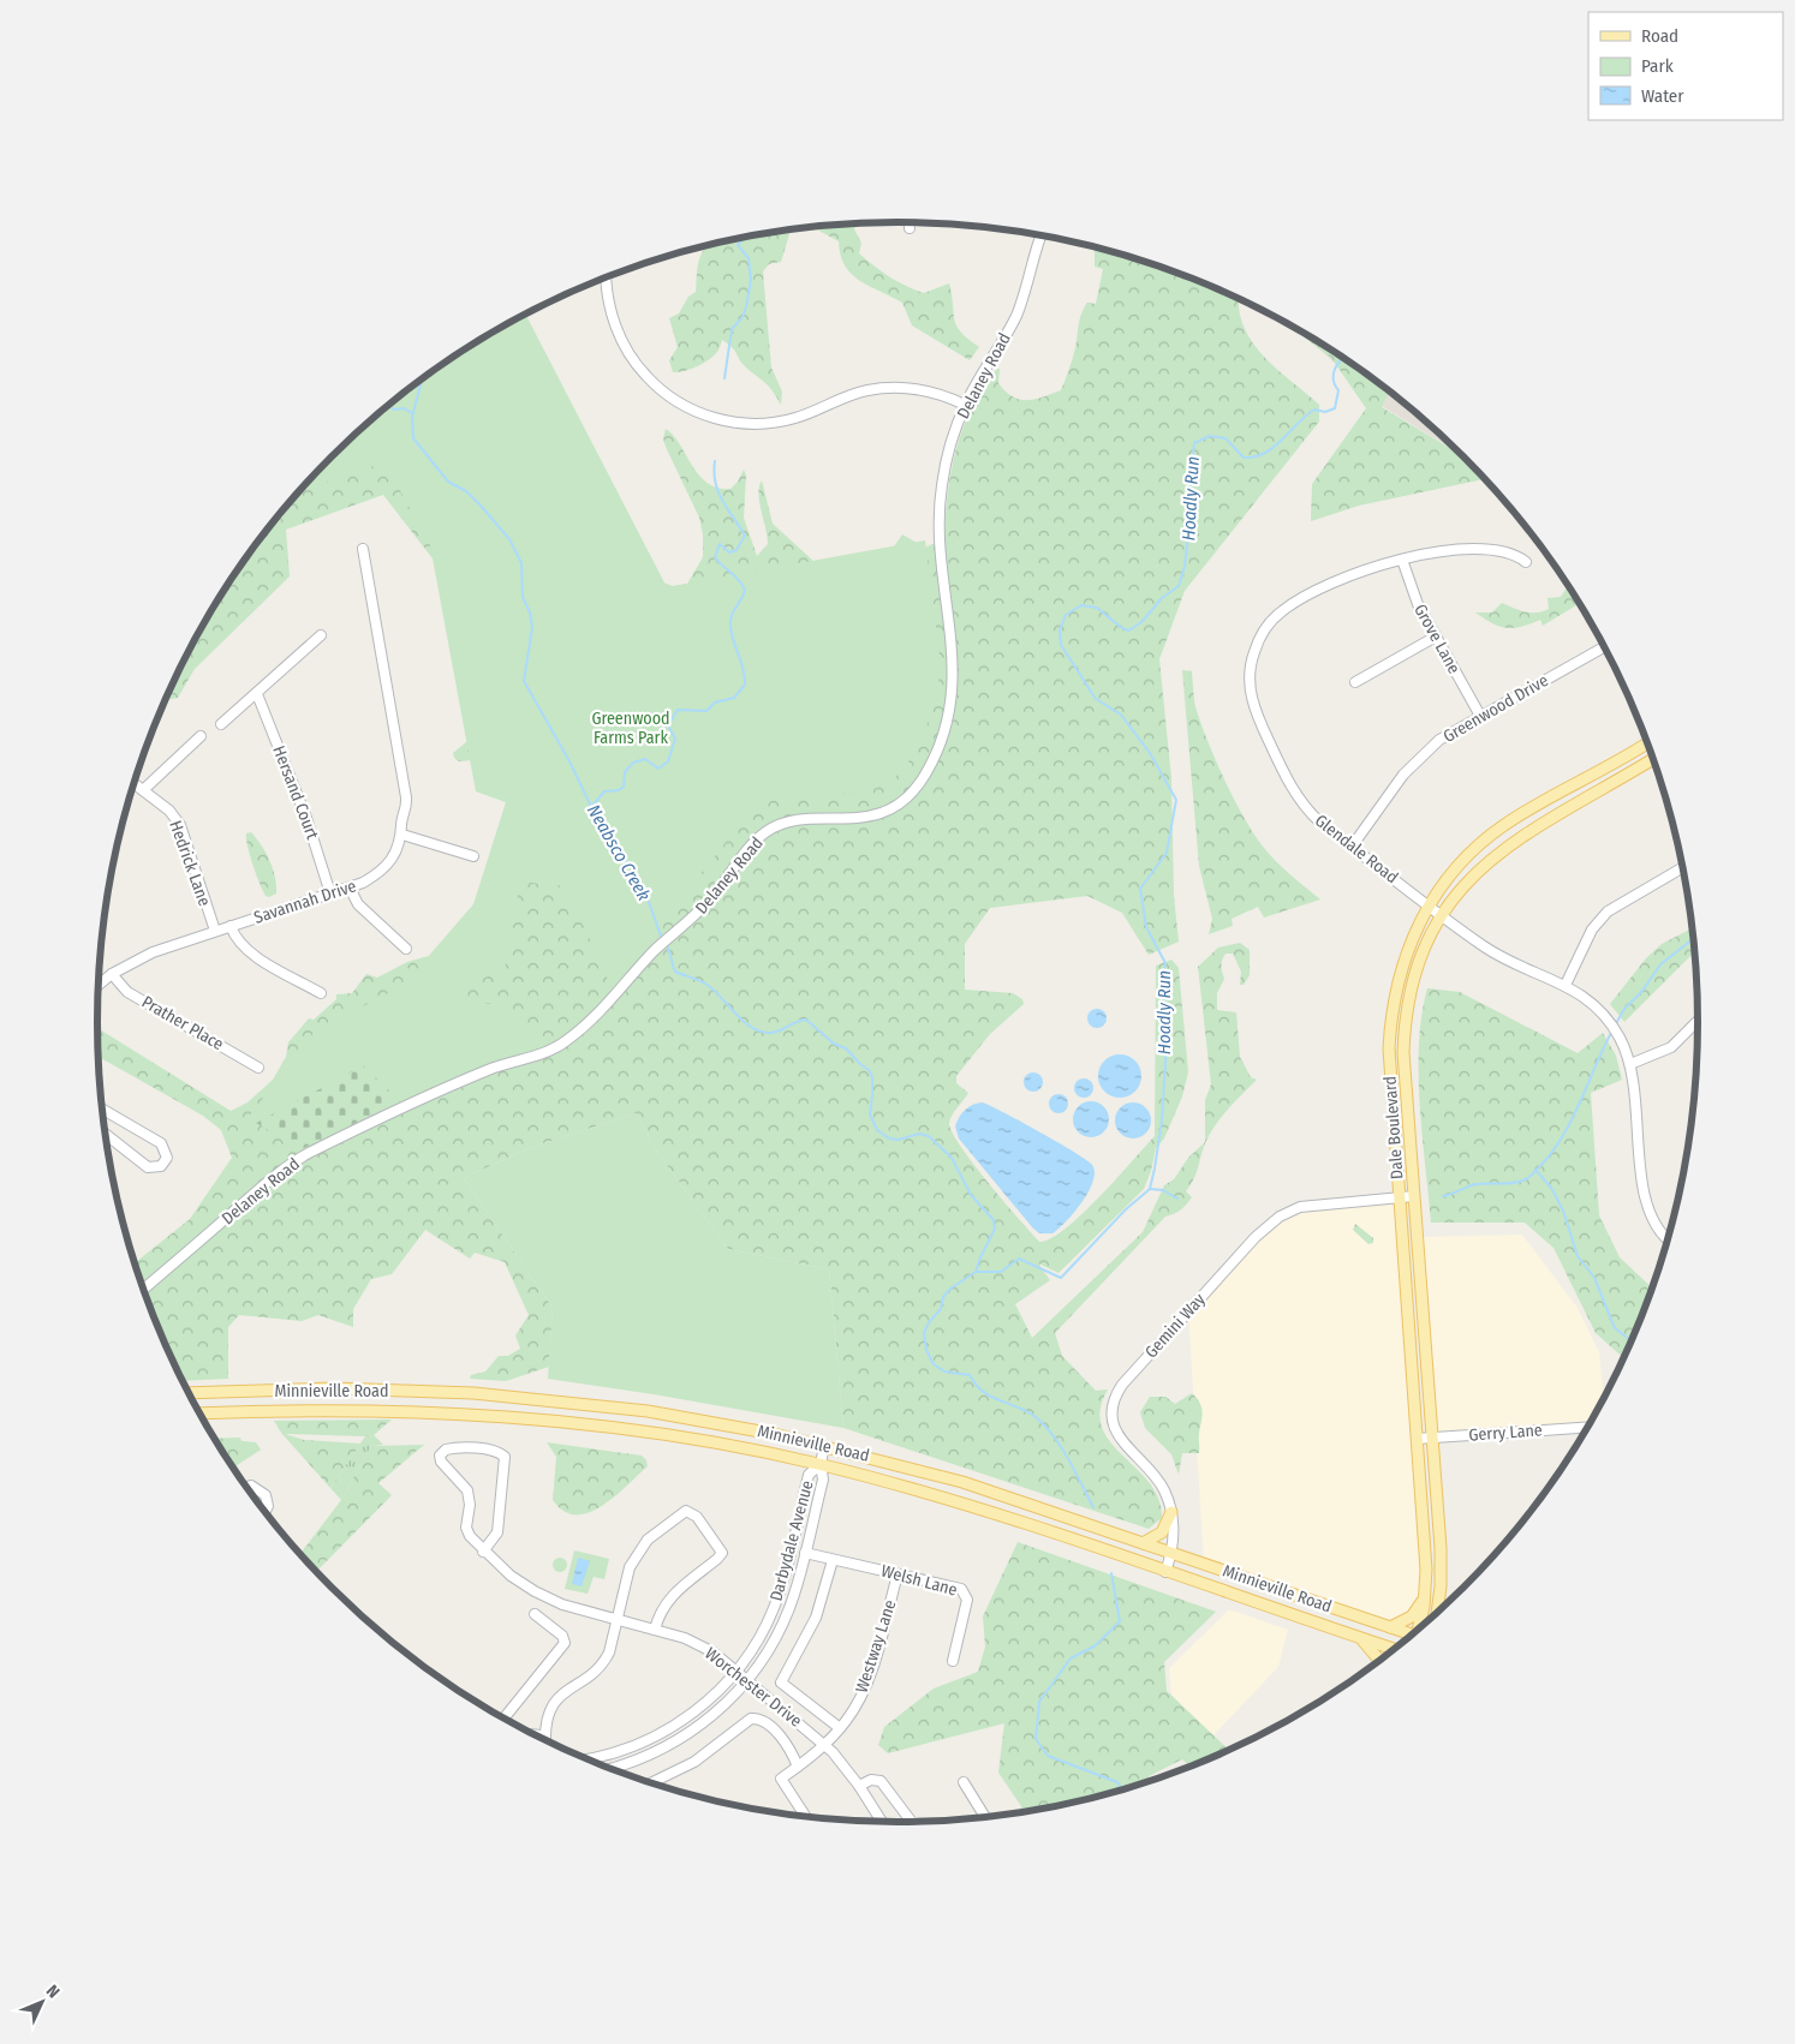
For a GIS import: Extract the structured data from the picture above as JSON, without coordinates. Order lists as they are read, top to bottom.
{
  "streets": {
    "main road": ["Dale Boulevard", "Minnieville Road"],
    "street": [
      "Delaney Road",
      "Grove Lane",
      "Greenwood Drive",
      "Hersand Court",
      "Glendale Road",
      "Hedrick Lane",
      "Savannah Drive",
      "Prather Place",
      "Gemini Way",
      "Gerry Lane",
      "Darbydale Avenue",
      "Welsh Lane",
      "Westway Lane",
      "Worchester Drive"
    ]
  },
  "crossings": [
    ["Grove Lane", "Greenwood Drive"],
    ["Grove Lane", "Glendale Road"],
    ["Greenwood Drive", "Glendale Road"],
    ["Hersand Court", "Savannah Drive"],
    ["Glendale Road", "Dale Boulevard"],
    ["Hedrick Lane", "Savannah Drive"],
    ["Savannah Drive", "Prather Place"],
    ["Dale Boulevard", "Gemini Way"],
    ["Dale Boulevard", "Gerry Lane"],
    ["Gemini Way", "Minnieville Road"],
    ["Minnieville Road", "Darbydale Avenue"],
    ["Darbydale Avenue", "Welsh Lane"],
    ["Darbydale Avenue", "Worchester Drive"],
    ["Welsh Lane", "Westway Lane"],
    ["Westway Lane", "Worchester Drive"]
  ],
  "water": ["Hoadly Run", "Neabsco Creek"],
  "parks": ["Greenwood Farms Park"],
  "legend": ["Road", "Park", "Water"],
  "north": "top right"
}
